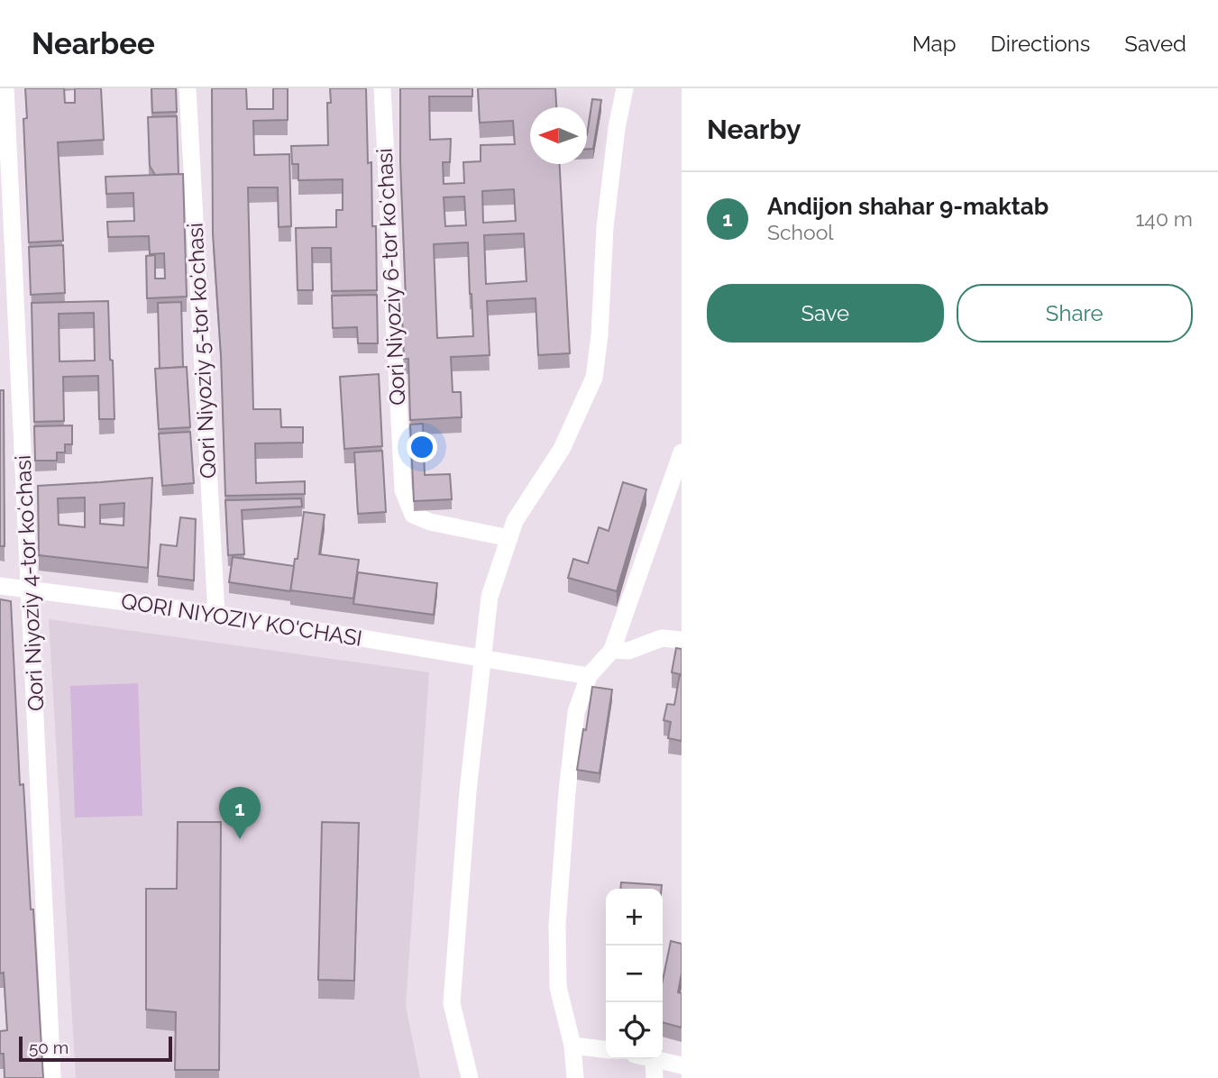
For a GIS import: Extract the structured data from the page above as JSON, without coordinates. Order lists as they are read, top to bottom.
{
  "streets": {
    "street": [
      "Qori Niyoziy 6-tor koʻchasi",
      "Qori Niyoziy 5-tor koʻchasi",
      "Qori Niyoziy 4-tor koʻchasi",
      "QORI NIYOZIY KO'CHASI"
    ]
  },
  "crossings": [
    ["Qori Niyoziy 5-tor koʻchasi", "QORI NIYOZIY KO'CHASI"],
    ["Qori Niyoziy 4-tor koʻchasi", "QORI NIYOZIY KO'CHASI"]
  ],
  "scale_bar": "50 m",
  "north": "left",
  "page": {
    "header": "Nearbee",
    "nav": ["Map", "Directions", "Saved"],
    "heading": "Nearby",
    "list": [
      {
        "mark": "1",
        "name": "Andijon shahar 9-maktab",
        "note": "School",
        "value": "140 m"
      }
    ],
    "buttons": ["Save", "Share"],
    "pins": "1",
    "map_buttons": ["+", "−"],
    "scale": "50 m"
  }
}
